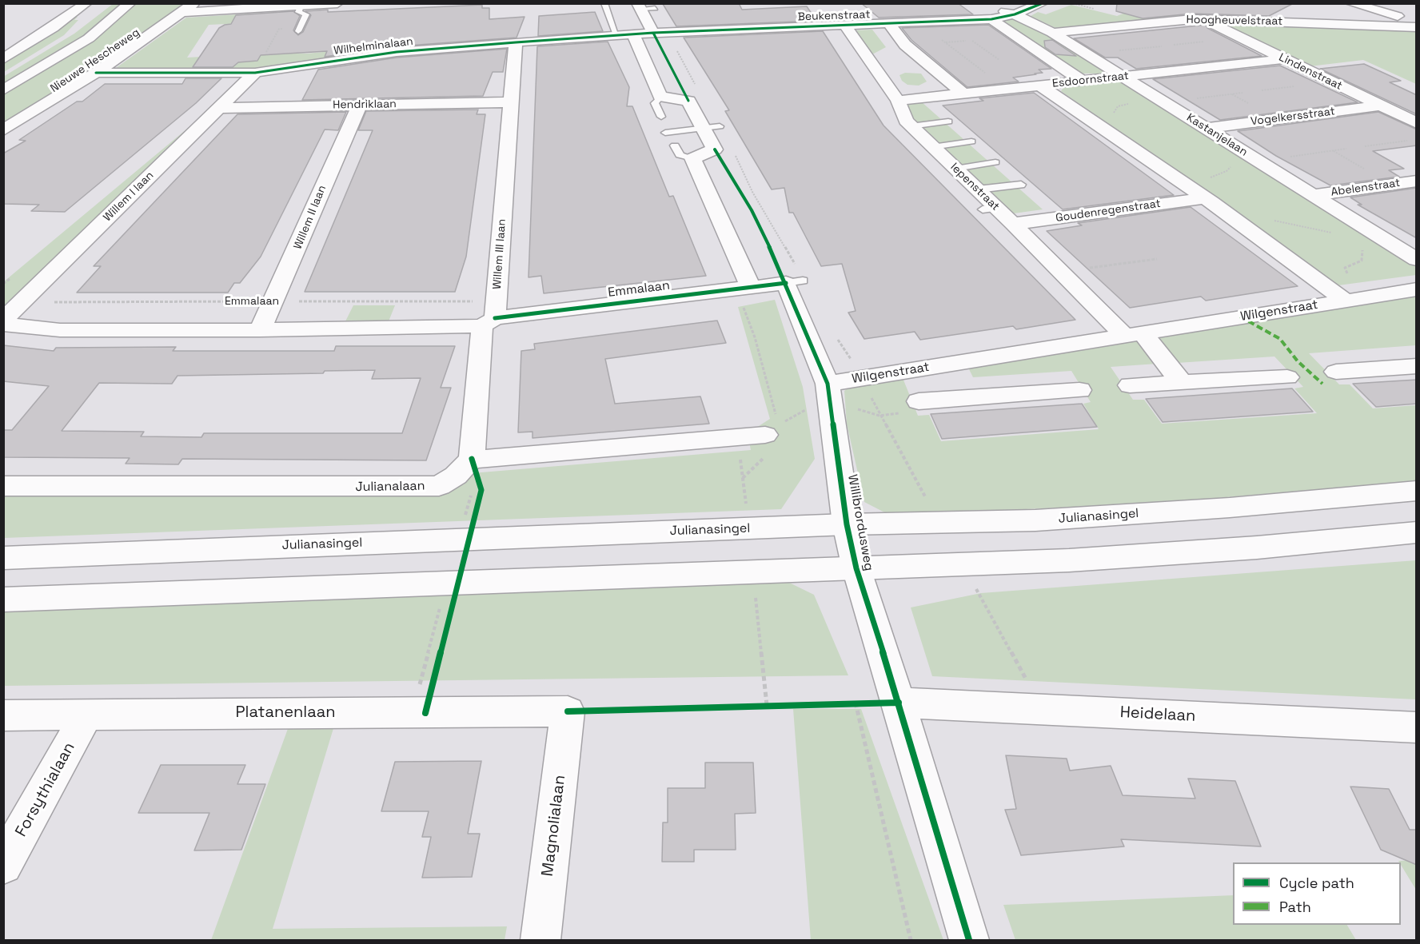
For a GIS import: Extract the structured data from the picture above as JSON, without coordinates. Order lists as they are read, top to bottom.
{
  "streets": {
    "street": [
      "Beukenstraat",
      "Hoogheuvelstraat",
      "Wilhelminalaan",
      "Nieuwe Hescheweg",
      "Lindenstraat",
      "Esdoornstraat",
      "Hendriklaan",
      "Vogelkersstraat",
      "Kastanjelaan",
      "Iepenstraat",
      "Abelenstraat",
      "Willem I laan",
      "Goudenregenstraat",
      "Willem II laan",
      "Willem III laan",
      "Emmalaan",
      "Wilgenstraat",
      "Julianalaan",
      "Julianasingel",
      "Willibrordusweg",
      "Platanenlaan",
      "Heidelaan",
      "Forsythialaan",
      "Magnolialaan"
    ]
  },
  "crossings": [
    ["Beukenstraat", "Wilhelminalaan"],
    ["Beukenstraat", "Kastanjelaan"],
    ["Beukenstraat", "Iepenstraat"],
    ["Hoogheuvelstraat", "Lindenstraat"],
    ["Hoogheuvelstraat", "Kastanjelaan"],
    ["Wilhelminalaan", "Nieuwe Hescheweg"],
    ["Wilhelminalaan", "Willem I laan"],
    ["Wilhelminalaan", "Willem III laan"],
    ["Lindenstraat", "Esdoornstraat"],
    ["Lindenstraat", "Vogelkersstraat"],
    ["Esdoornstraat", "Kastanjelaan"],
    ["Esdoornstraat", "Iepenstraat"],
    ["Hendriklaan", "Willem I laan"],
    ["Hendriklaan", "Willem II laan"],
    ["Hendriklaan", "Willem III laan"],
    ["Vogelkersstraat", "Kastanjelaan"],
    ["Kastanjelaan", "Abelenstraat"],
    ["Iepenstraat", "Goudenregenstraat"],
    ["Iepenstraat", "Wilgenstraat"],
    ["Willem I laan", "Emmalaan"],
    ["Willem II laan", "Emmalaan"],
    ["Willem III laan", "Emmalaan"],
    ["Willem III laan", "Julianalaan"],
    ["Emmalaan", "Willibrordusweg"],
    ["Wilgenstraat", "Willibrordusweg"],
    ["Julianasingel", "Willibrordusweg"],
    ["Willibrordusweg", "Heidelaan"],
    ["Platanenlaan", "Forsythialaan"],
    ["Platanenlaan", "Magnolialaan"]
  ],
  "legend": ["Cycle path", "Path"]
}
